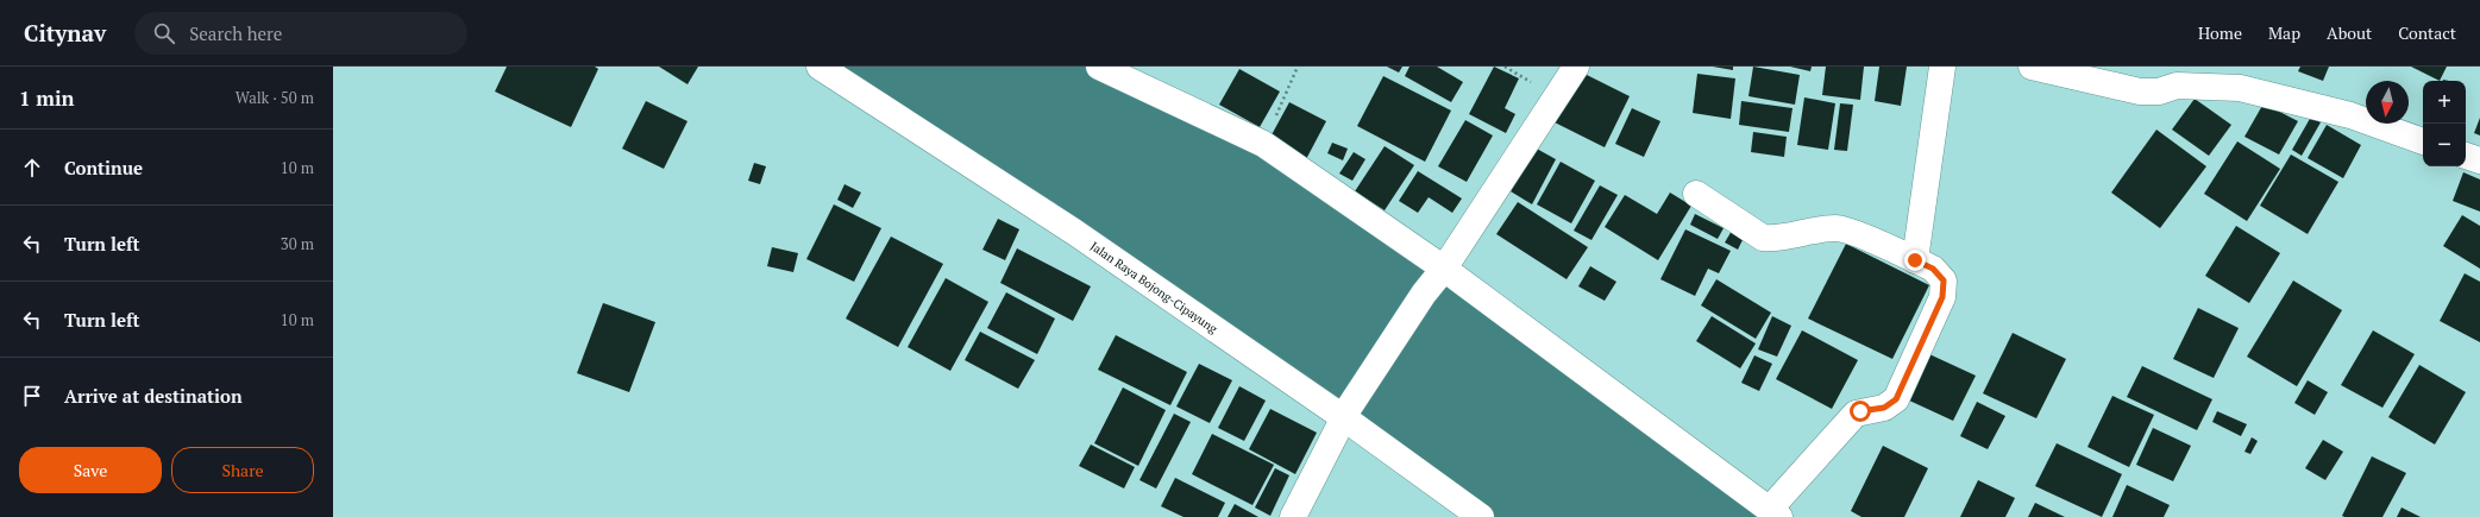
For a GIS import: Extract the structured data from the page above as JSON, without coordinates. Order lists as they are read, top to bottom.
{
  "streets": {
    "street": ["Jalan Raya Bojong-Cipayung"]
  },
  "north": "bottom",
  "page": {
    "header": "Citynav",
    "search": "Search here",
    "nav": [
      "Home",
      "Map",
      "About",
      "Contact"
    ],
    "heading": ["1 min", "Walk · 50 m"],
    "map_buttons": ["+", "−"],
    "list": [
      ["Continue", "10 m"],
      ["Turn left", "30 m"],
      ["Turn left", "10 m"],
      "Arrive at destination"
    ],
    "buttons": ["Save", "Share"]
  }
}
